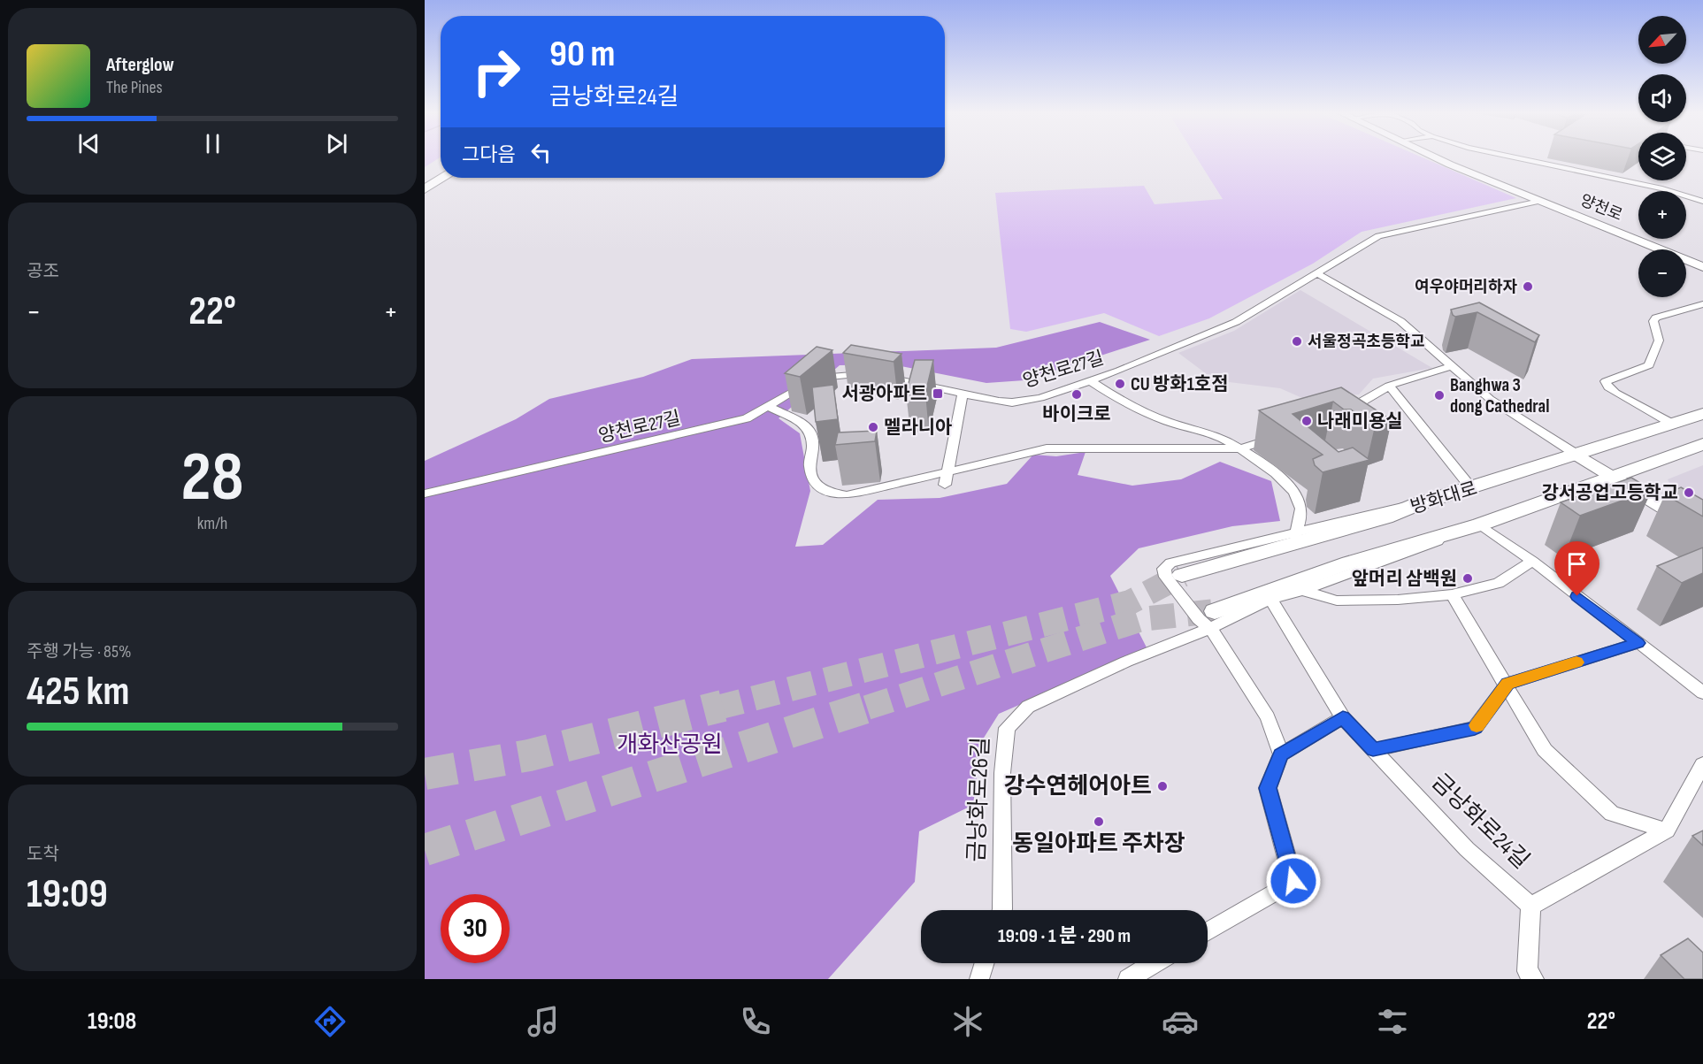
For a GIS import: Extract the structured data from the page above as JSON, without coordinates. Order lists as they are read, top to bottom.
{
  "streets": {
    "main road": ["양천로", "방화대로"],
    "street": ["양천로27길", "금낭화로26길", "금낭화로24길"]
  },
  "crossings": [
    ["양천로", "양천로27길"],
    ["방화대로", "금낭화로26길"]
  ],
  "parks": ["개화산공원"],
  "places": {
    "other": [
      "여우야머리하자",
      "서울정곡초등학교",
      "CU 방화1호점",
      "바이크로",
      "Banghwa 3 dong Cathedral",
      "나래미용실",
      "멜라니아",
      "강서공업고등학교",
      "앞머리 삼백원",
      "강수연헤어아트",
      "동일아파트 주차장"
    ],
    "transit": ["서광아파트"]
  },
  "north": "bottom left",
  "page": {
    "map_buttons": ["+", "−"],
    "turn": ["90 m", "금낭화로24길"],
    "song": ["Afterglow", "The Pines"],
    "then": "그다음",
    "tile": [
      "공조",
      ["28", "km/h"],
      ["주행 가능 · 85%", "425 km"],
      ["도착", "19:09"]
    ],
    "heat": ["−", "22°", "+"],
    "limit": "30",
    "trip": "19:09 · 1 분 · 290 m",
    "tabs": ["19:08", "22°"]
  }
}
